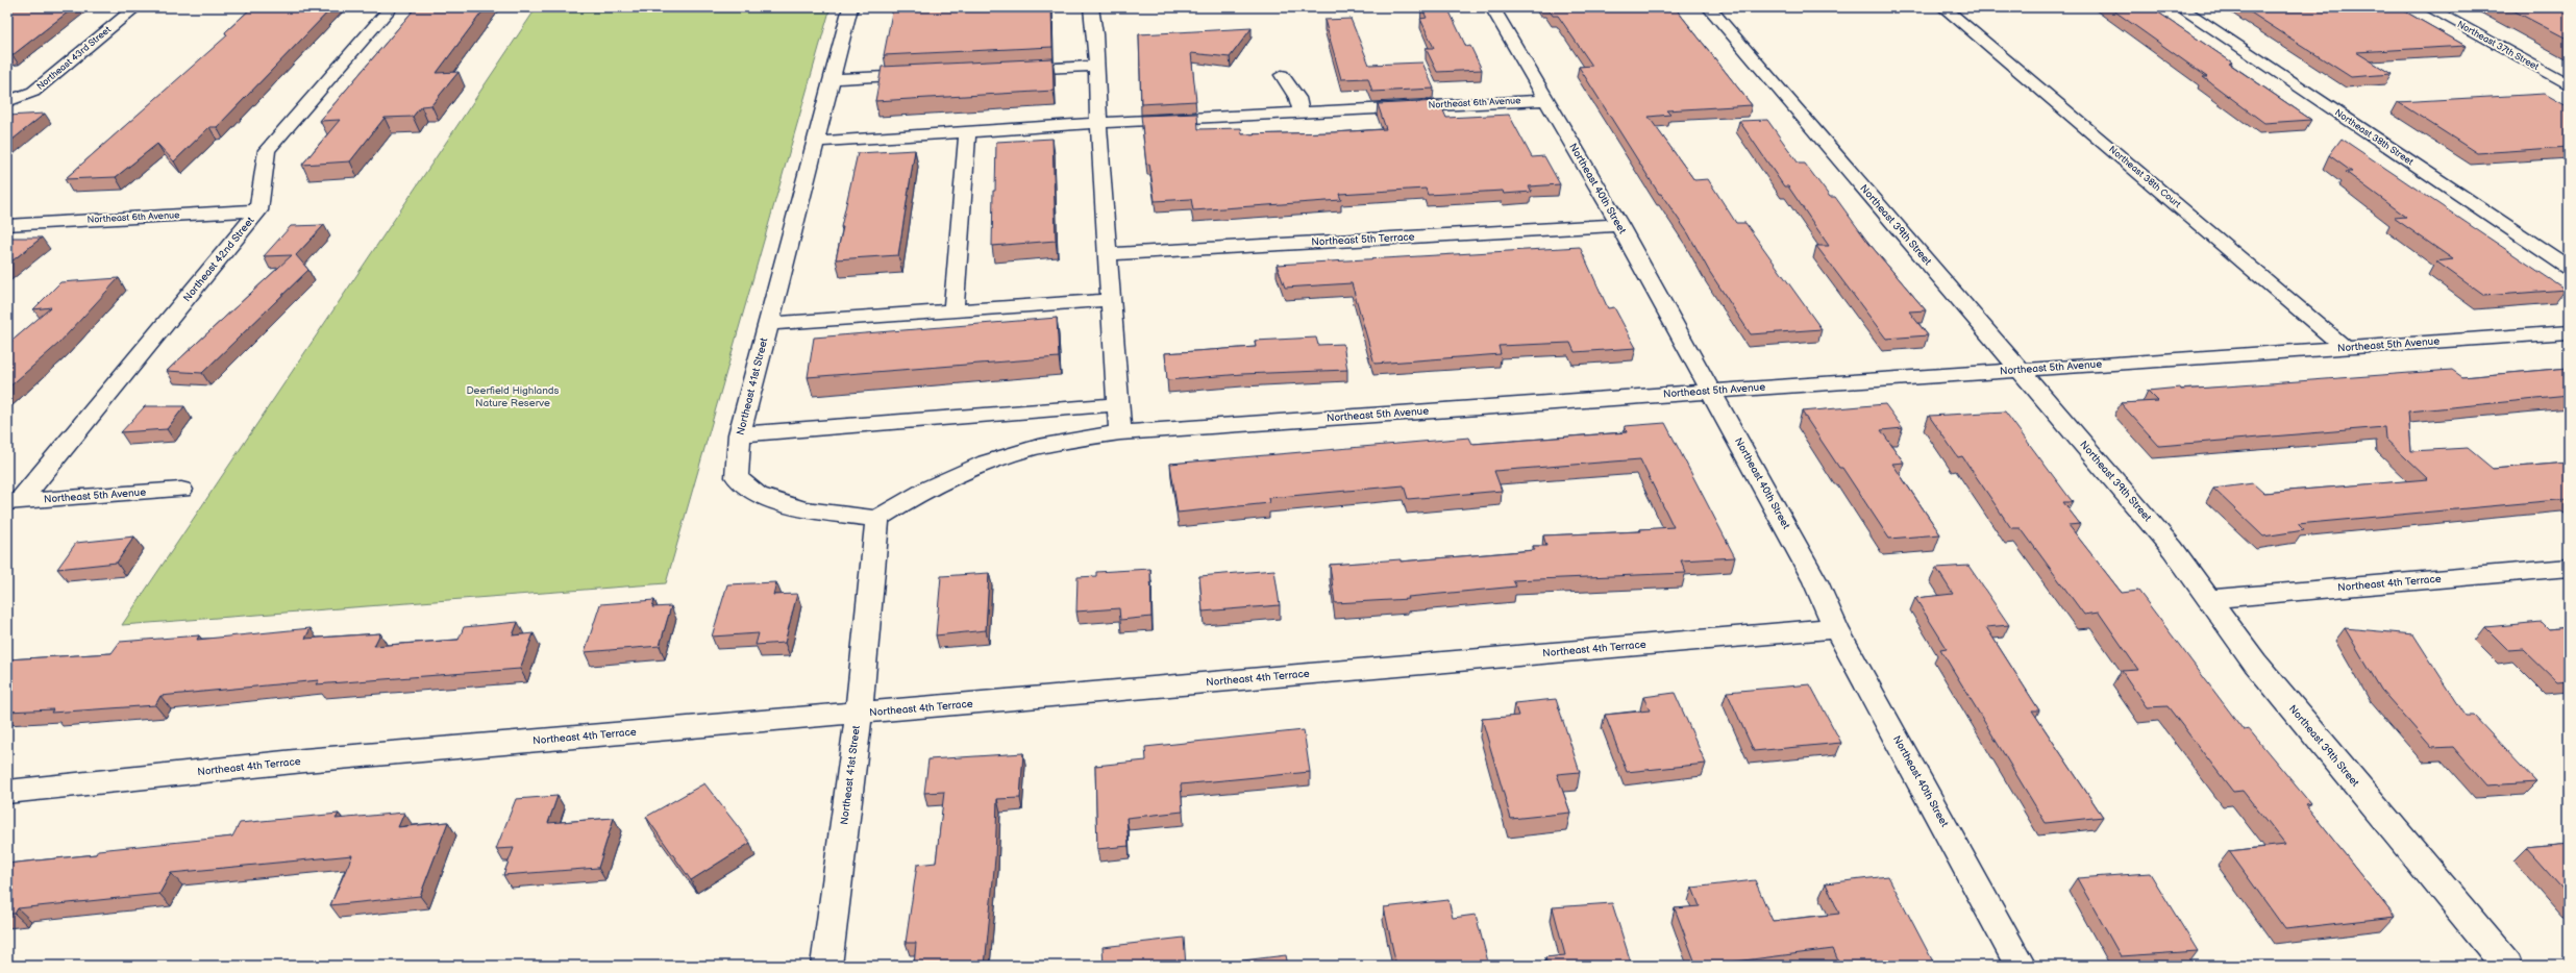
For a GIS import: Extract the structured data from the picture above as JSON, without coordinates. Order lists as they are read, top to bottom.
{
  "streets": {
    "street": [
      "Northeast 37th Street",
      "Northeast 43rd Street",
      "Northeast 6th Avenue",
      "Northeast 38th Street",
      "Northeast 38th Court",
      "Northeast 40th Street",
      "Northeast 39th Street",
      "Northeast 5th Terrace",
      "Northeast 42nd Street",
      "Northeast 5th Avenue",
      "Northeast 41st Street",
      "Northeast 4th Terrace"
    ]
  },
  "crossings": [
    ["Northeast 6th Avenue", "Northeast 40th Street"],
    ["Northeast 6th Avenue", "Northeast 42nd Street"],
    ["Northeast 6th Avenue", "Northeast 41st Street"],
    ["Northeast 38th Court", "Northeast 5th Avenue"],
    ["Northeast 40th Street", "Northeast 5th Terrace"],
    ["Northeast 40th Street", "Northeast 5th Avenue"],
    ["Northeast 40th Street", "Northeast 4th Terrace"],
    ["Northeast 39th Street", "Northeast 5th Avenue"],
    ["Northeast 39th Street", "Northeast 4th Terrace"],
    ["Northeast 42nd Street", "Northeast 5th Avenue"],
    ["Northeast 5th Avenue", "Northeast 41st Street"],
    ["Northeast 41st Street", "Northeast 4th Terrace"]
  ],
  "parks": ["Deerfield Highlands Nature Reserve"]
}
